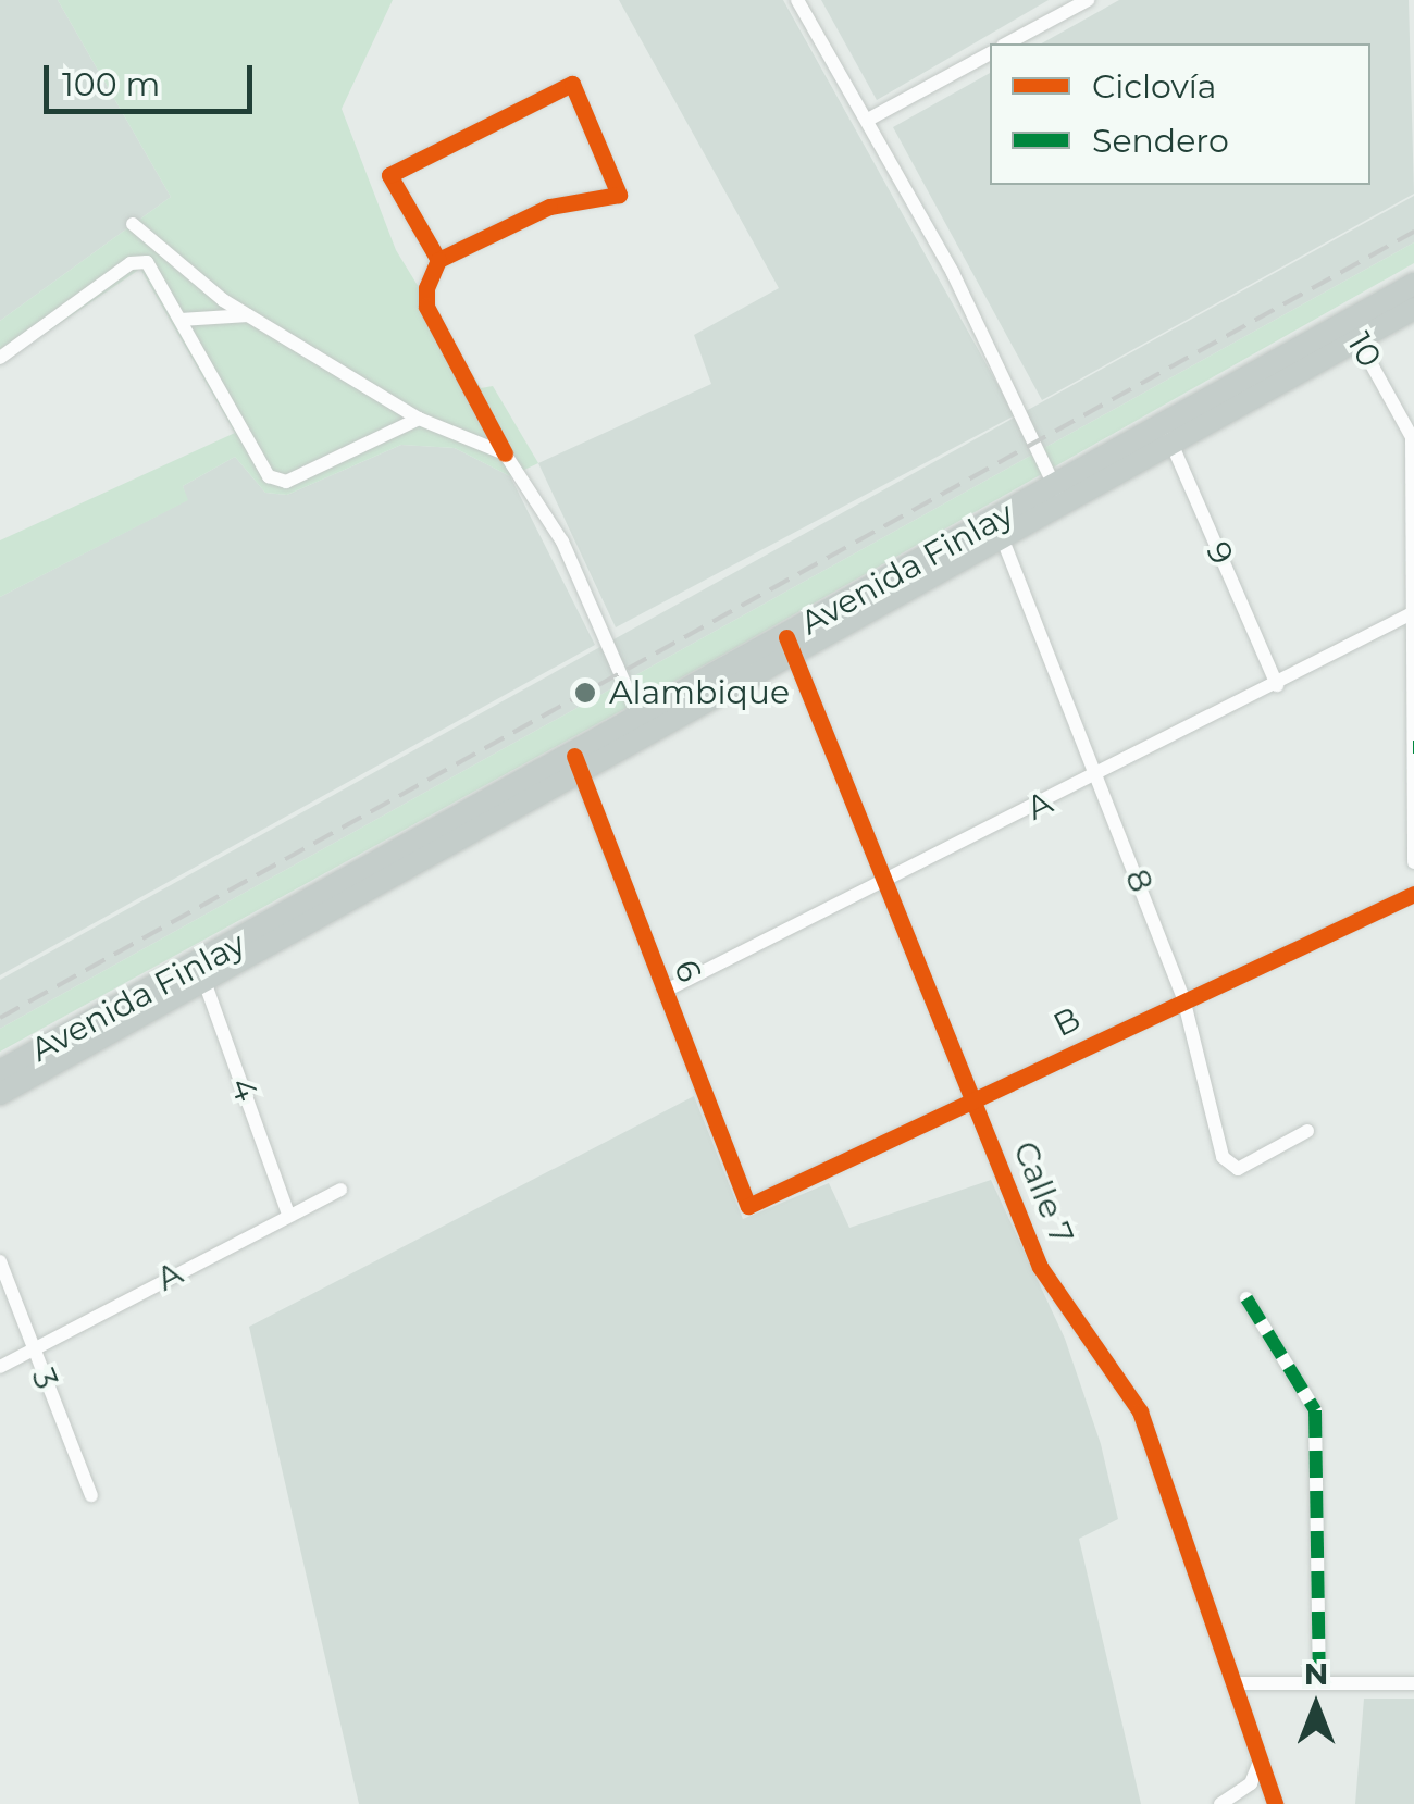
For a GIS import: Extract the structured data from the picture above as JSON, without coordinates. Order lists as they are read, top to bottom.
{
  "streets": {
    "highway": ["Avenida Finlay"],
    "street": [
      "10",
      "9",
      "A",
      "8",
      "6",
      "B",
      "4",
      "Calle 7",
      "3"
    ]
  },
  "crossings": [
    ["10", "Avenida Finlay"],
    ["9", "Avenida Finlay"],
    ["9", "A"],
    ["Avenida Finlay", "8"],
    ["Avenida Finlay", "6"],
    ["Avenida Finlay", "4"],
    ["Avenida Finlay", "Calle 7"],
    ["A", "8"],
    ["A", "6"],
    ["A", "4"],
    ["A", "Calle 7"],
    ["A", "3"],
    ["8", "B"],
    ["6", "B"],
    ["B", "Calle 7"]
  ],
  "places": ["Alambique"],
  "legend": ["Ciclovía", "Sendero"],
  "scale_bar": "100 m",
  "north": "top"
}
